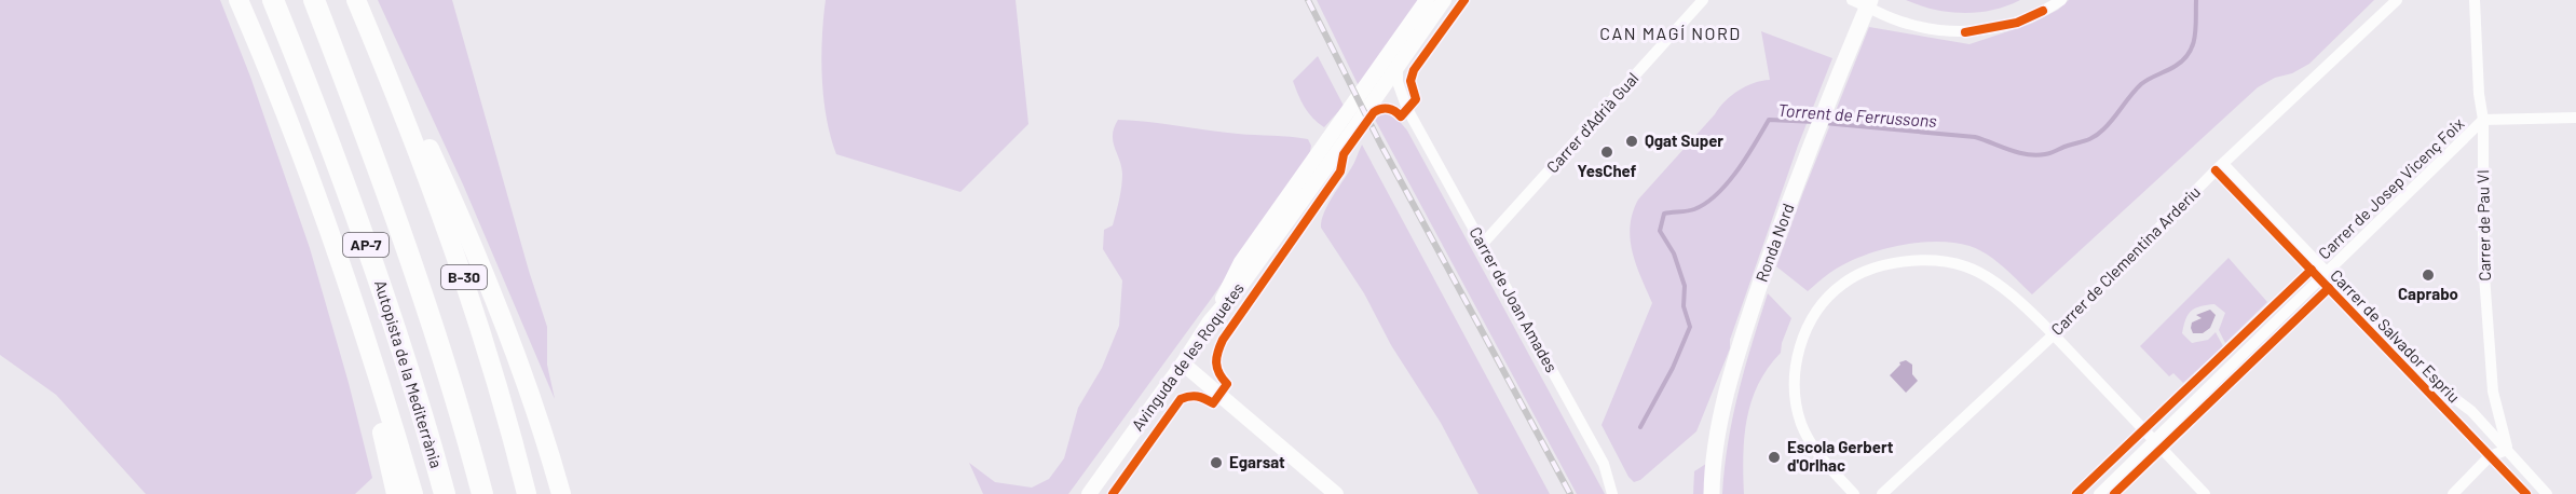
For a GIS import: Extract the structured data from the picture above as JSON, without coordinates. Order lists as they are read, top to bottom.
{
  "streets": {
    "highway": ["AP-7", "B-30", "Autopista de la Mediterrània"],
    "main road": ["Ronda Nord"],
    "street": [
      "Carrer d'Adrià Gual",
      "Carrer de Josep Vicenç Foix",
      "Carrer de Pau VI",
      "Carrer de Clementina Arderiu",
      "Carrer de Joan Amades",
      "Carrer de Salvador Espriu",
      "Avinguda de les Roquetes"
    ]
  },
  "crossings": [
    ["Carrer d'Adrià Gual", "Carrer de Joan Amades"],
    ["Carrer de Josep Vicenç Foix", "Carrer de Pau VI"],
    ["Carrer de Josep Vicenç Foix", "Carrer de Salvador Espriu"],
    ["Carrer de Pau VI", "Carrer de Salvador Espriu"],
    ["Carrer de Clementina Arderiu", "Carrer de Salvador Espriu"],
    ["Carrer de Joan Amades", "Avinguda de les Roquetes"]
  ],
  "districts": ["CAN MAGÍ NORD"],
  "water": ["Torrent de Ferrussons"],
  "places": [
    "Qgat Super",
    "YesChef",
    "Caprabo",
    "Escola Gerbert d'Orlhac",
    "Egarsat"
  ]
}
